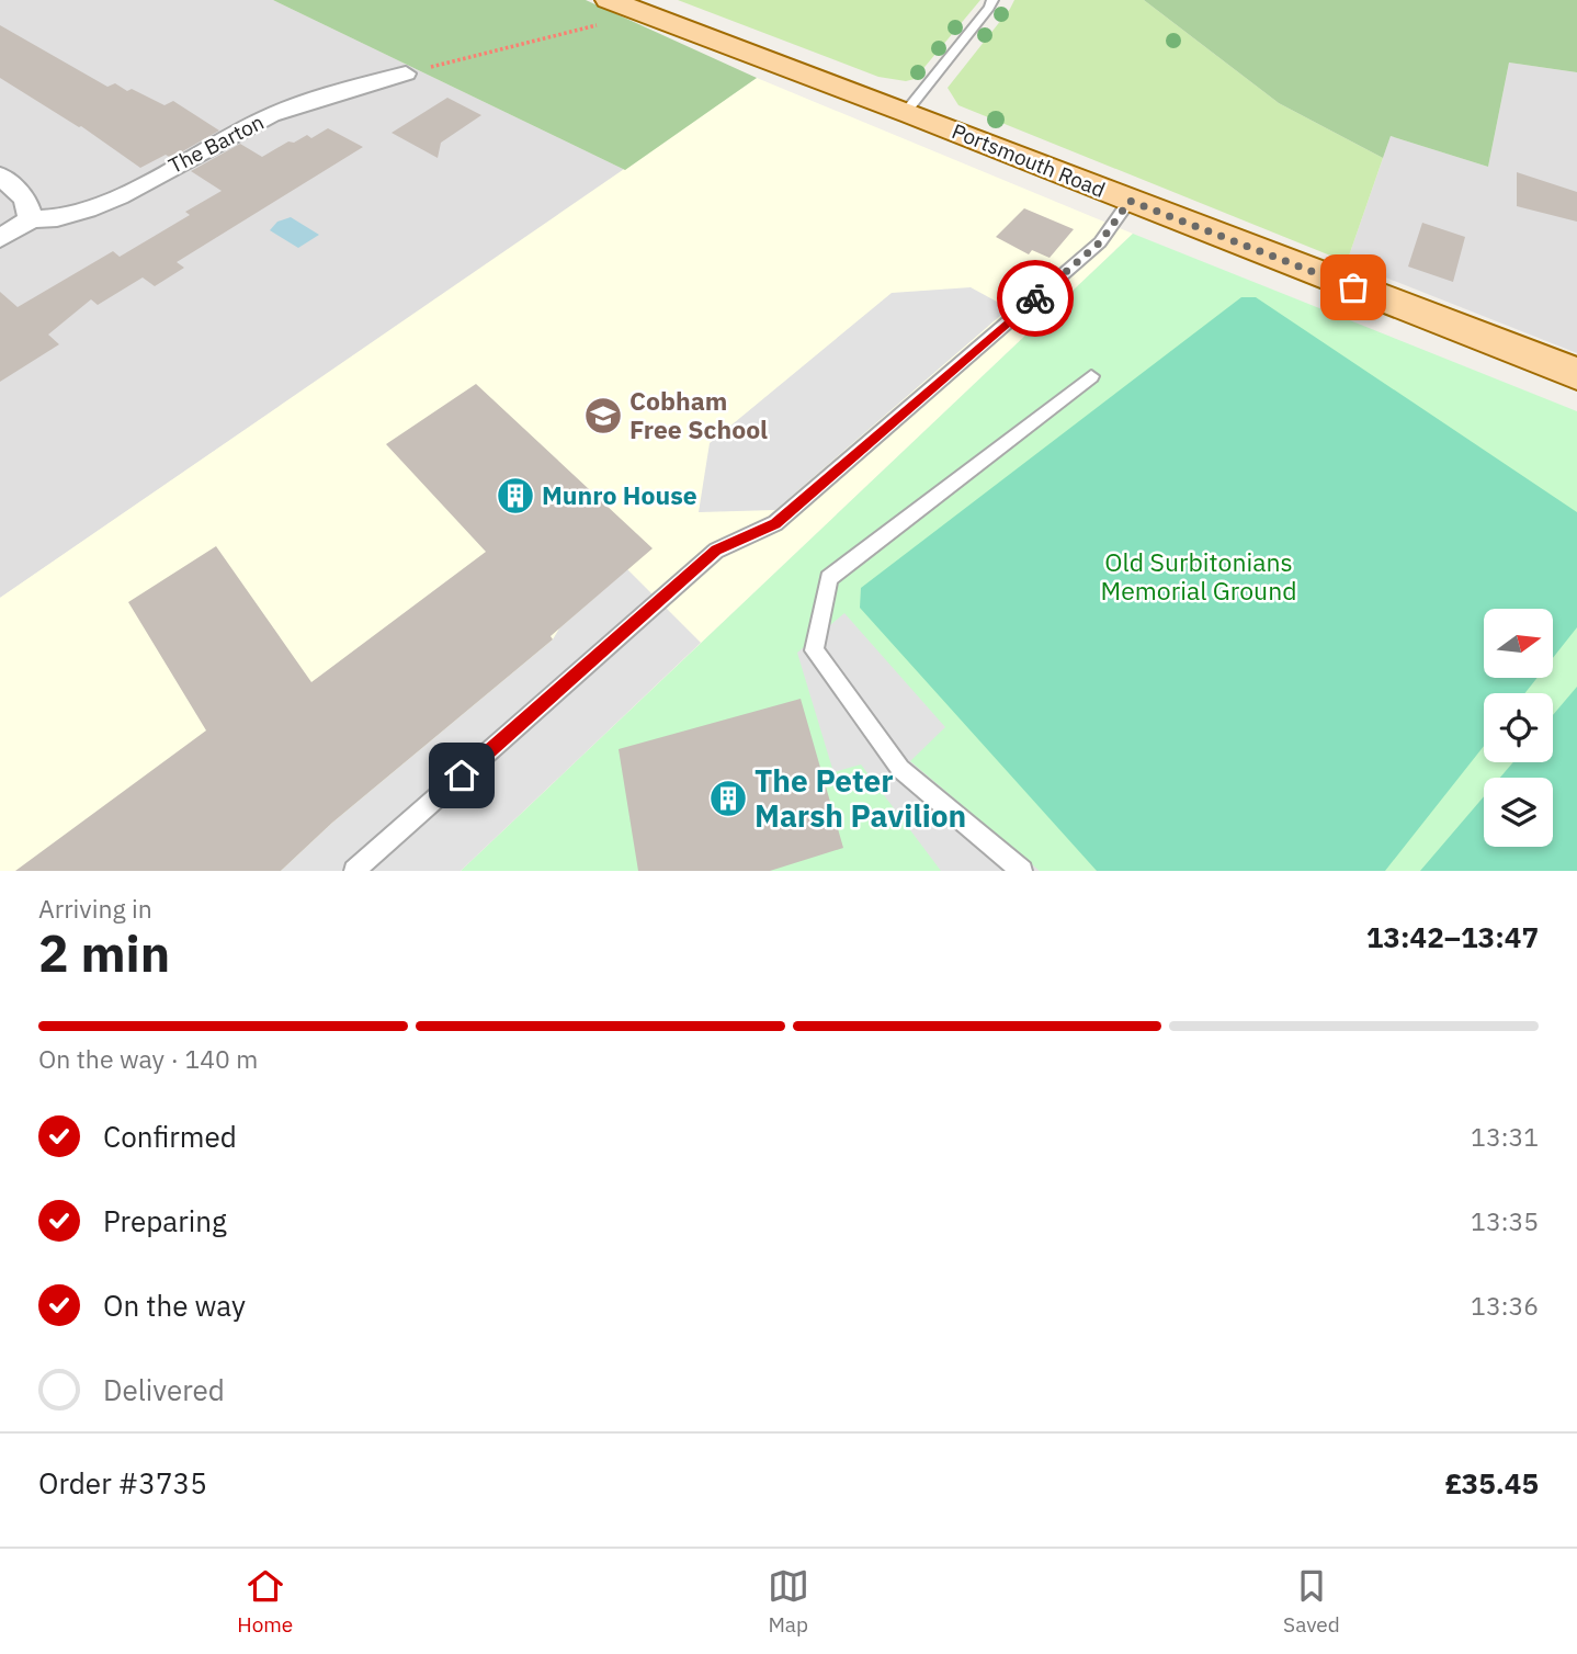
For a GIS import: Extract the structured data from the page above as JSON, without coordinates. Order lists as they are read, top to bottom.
{
  "streets": {
    "main road": ["Portsmouth Road"],
    "street": ["The Barton"]
  },
  "parks": ["Old Surbitonians Memorial Ground"],
  "places": {
    "school or university": ["Cobham Free School"],
    "building": ["Munro House", "The Peter Marsh Pavilion"]
  },
  "north": "right",
  "page": {
    "heading": ["2 min", "Arriving in", "13:42–13:47"],
    "panel": ["Order #3735", "£35.45"],
    "bar": "On the way · 140 m",
    "list": [
      ["Confirmed", "13:31"],
      ["Preparing", "13:35"],
      ["On the way", "13:36"],
      "Delivered"
    ],
    "tabs": ["Home", "Map", "Saved"]
  }
}
